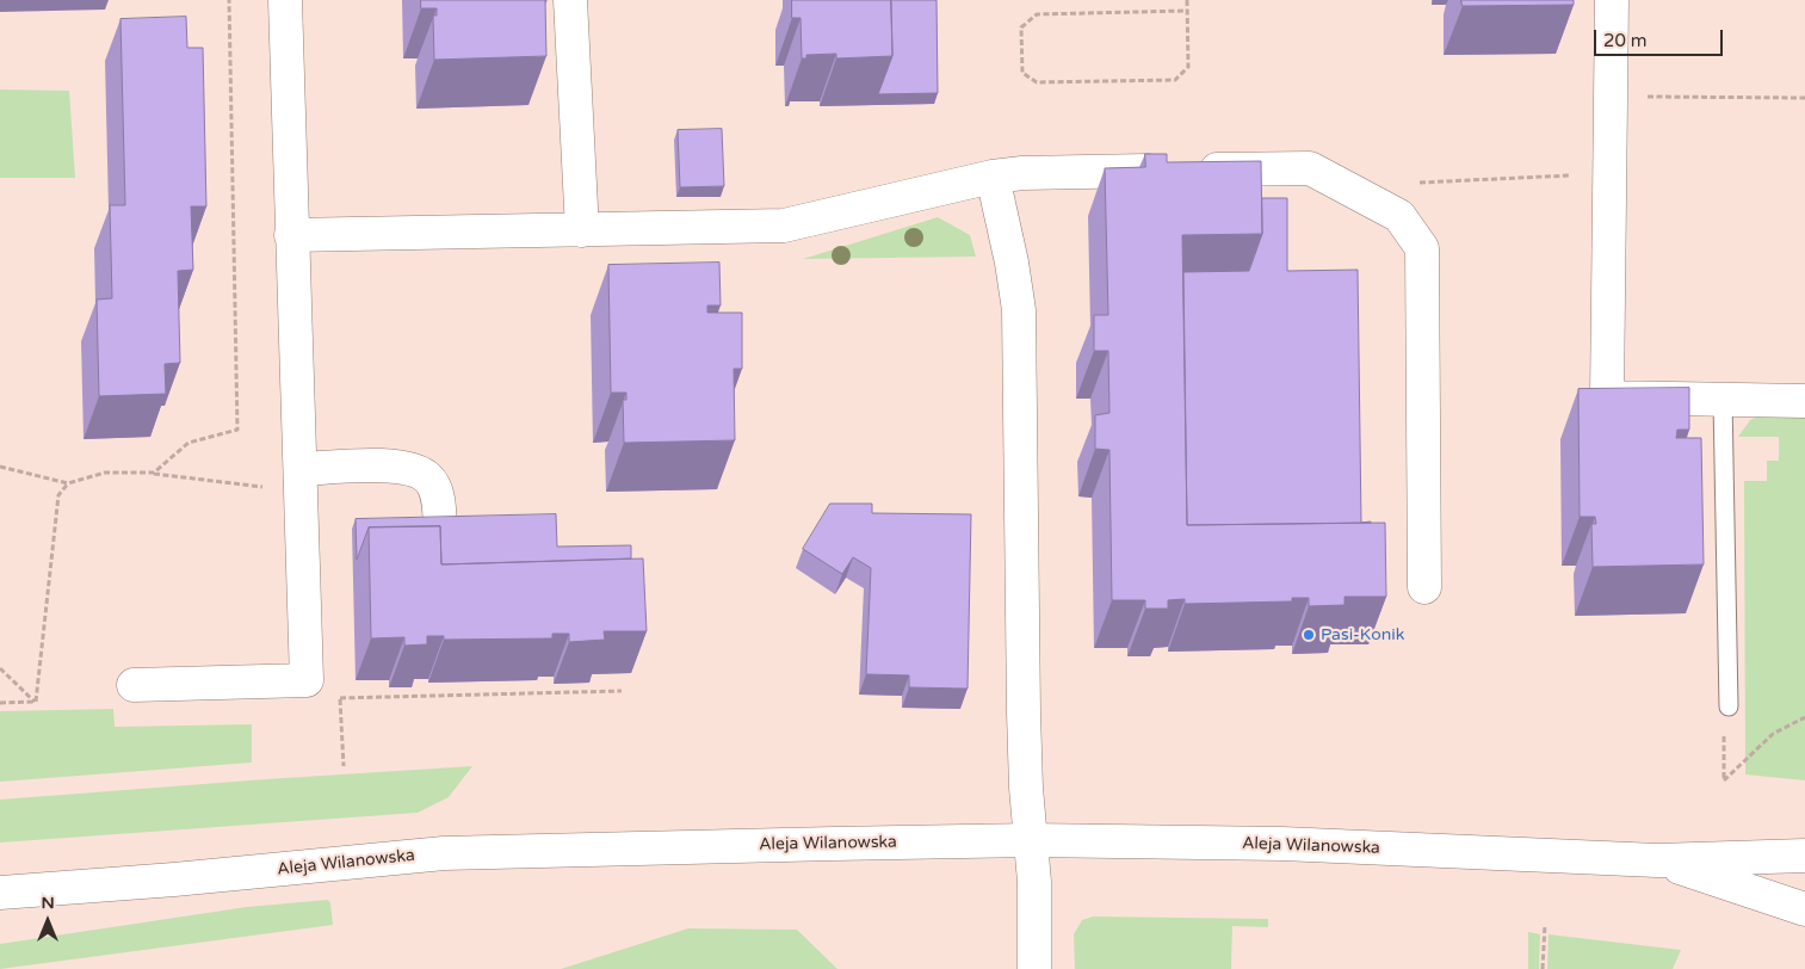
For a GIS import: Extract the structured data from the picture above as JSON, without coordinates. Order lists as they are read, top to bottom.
{
  "streets": {
    "street": ["Aleja Wilanowska"]
  },
  "places": ["Pasi-Konik"],
  "scale_bar": "20 m",
  "north": "top"
}
